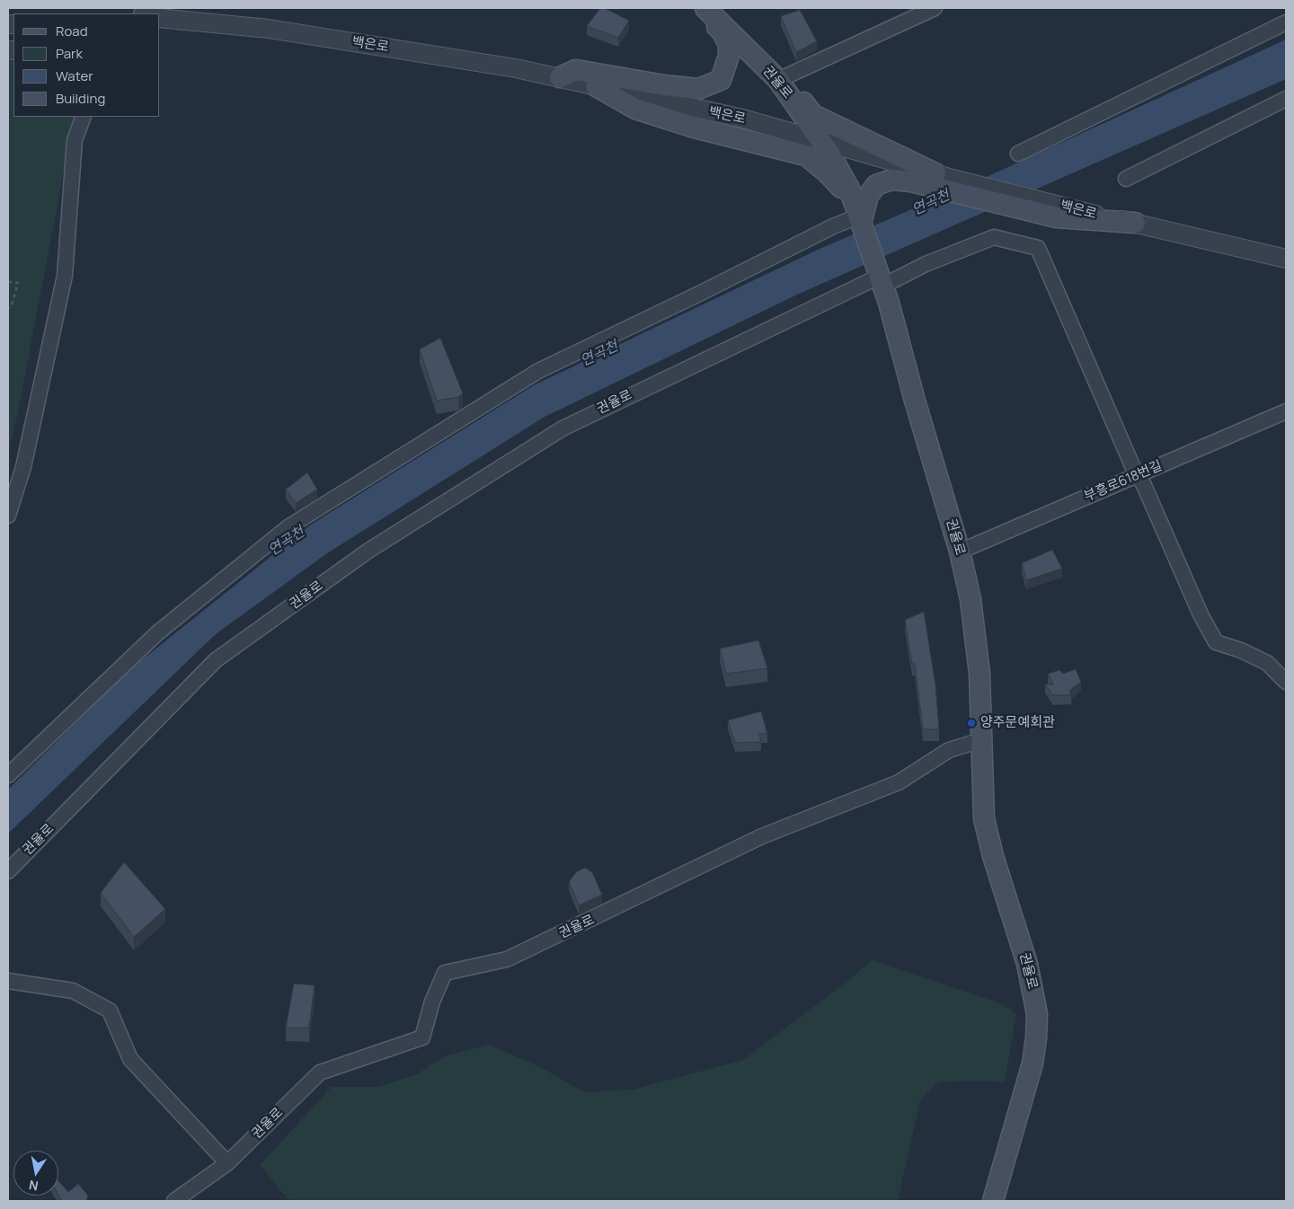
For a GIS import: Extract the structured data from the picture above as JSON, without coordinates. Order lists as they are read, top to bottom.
{
  "streets": {
    "main road": ["권율로"],
    "street": ["백은로", "부흥로618번길"]
  },
  "crossings": [
    ["백은로", "권율로"],
    ["권율로", "부흥로618번길"]
  ],
  "water": ["연곡천"],
  "places": ["양주문예회관"],
  "legend": [
    "Road",
    "Park",
    "Water",
    "Building"
  ],
  "north": "bottom"
}
